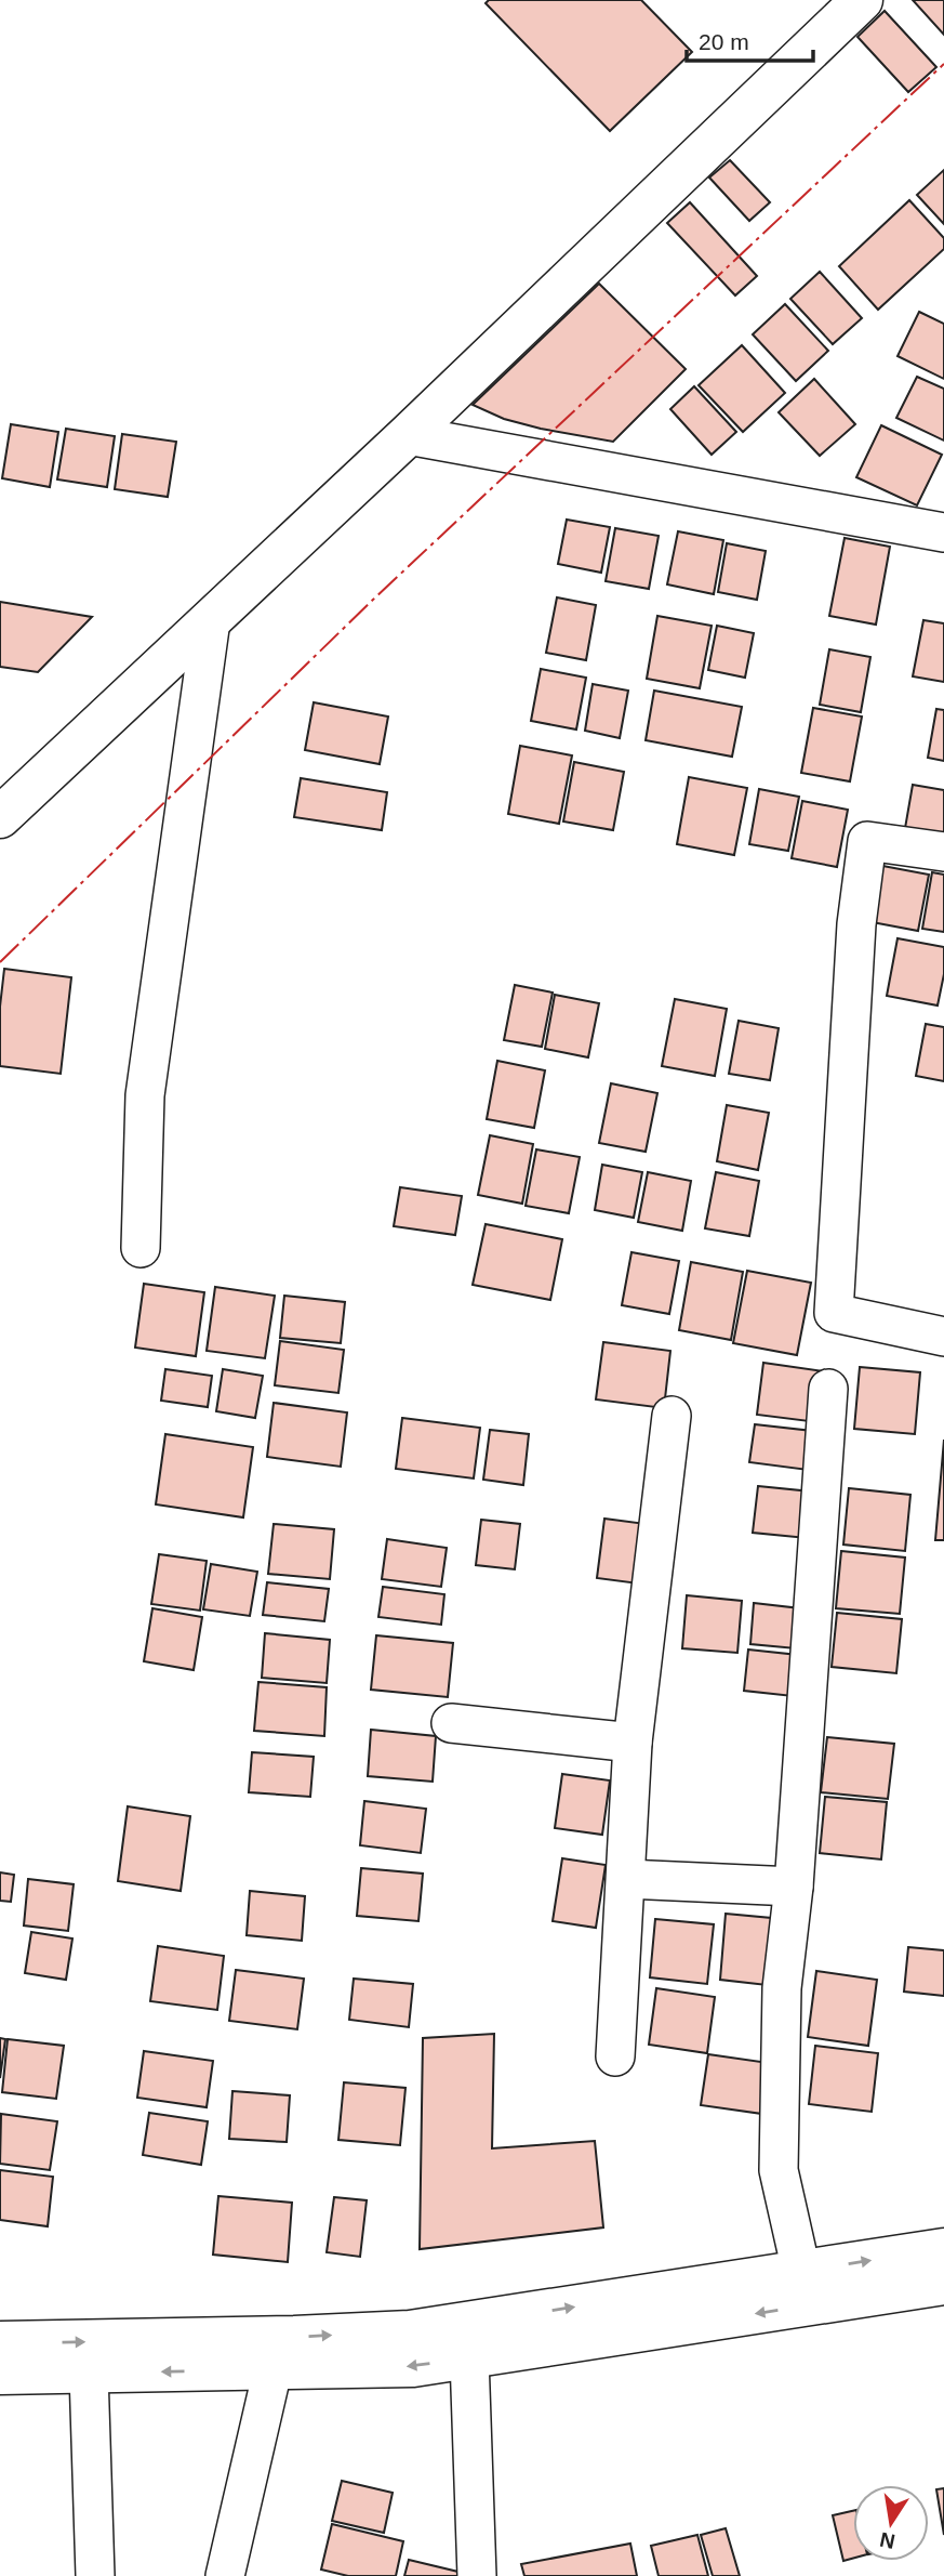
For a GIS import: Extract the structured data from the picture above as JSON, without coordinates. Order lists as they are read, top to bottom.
{
  "scale_bar": "20 m",
  "north": "bottom"
}
